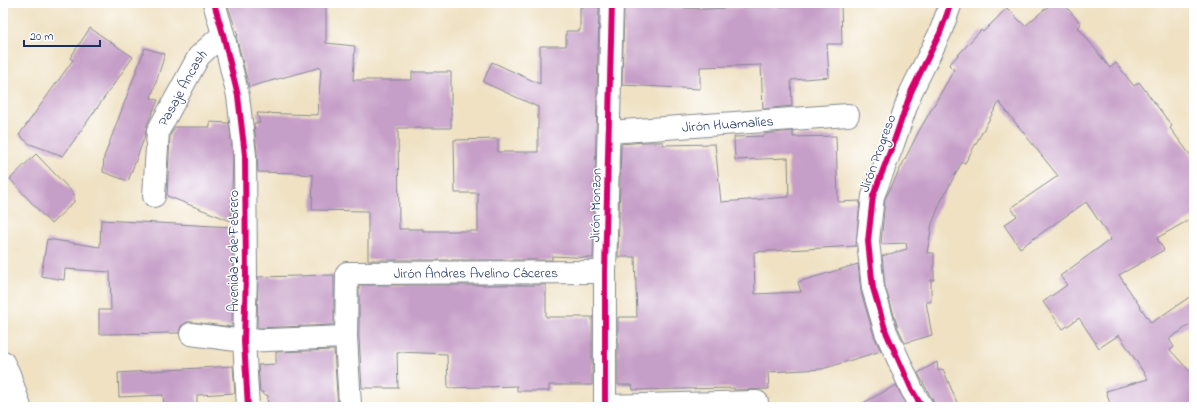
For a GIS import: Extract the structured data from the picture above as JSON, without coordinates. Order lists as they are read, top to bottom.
{
  "streets": {
    "street": [
      "Pasaje Áncash",
      "Jirón Huamalíes",
      "Jirón Progreso",
      "Jirón Monzon",
      "Avenida 2 de Febrero",
      "Jirón Ándres Avelino Cáceres"
    ]
  },
  "crossings": [
    ["Pasaje Áncash", "Avenida 2 de Febrero"],
    ["Jirón Huamalíes", "Jirón Monzon"],
    ["Jirón Monzon", "Jirón Ándres Avelino Cáceres"]
  ],
  "scale_bar": "20 m"
}
